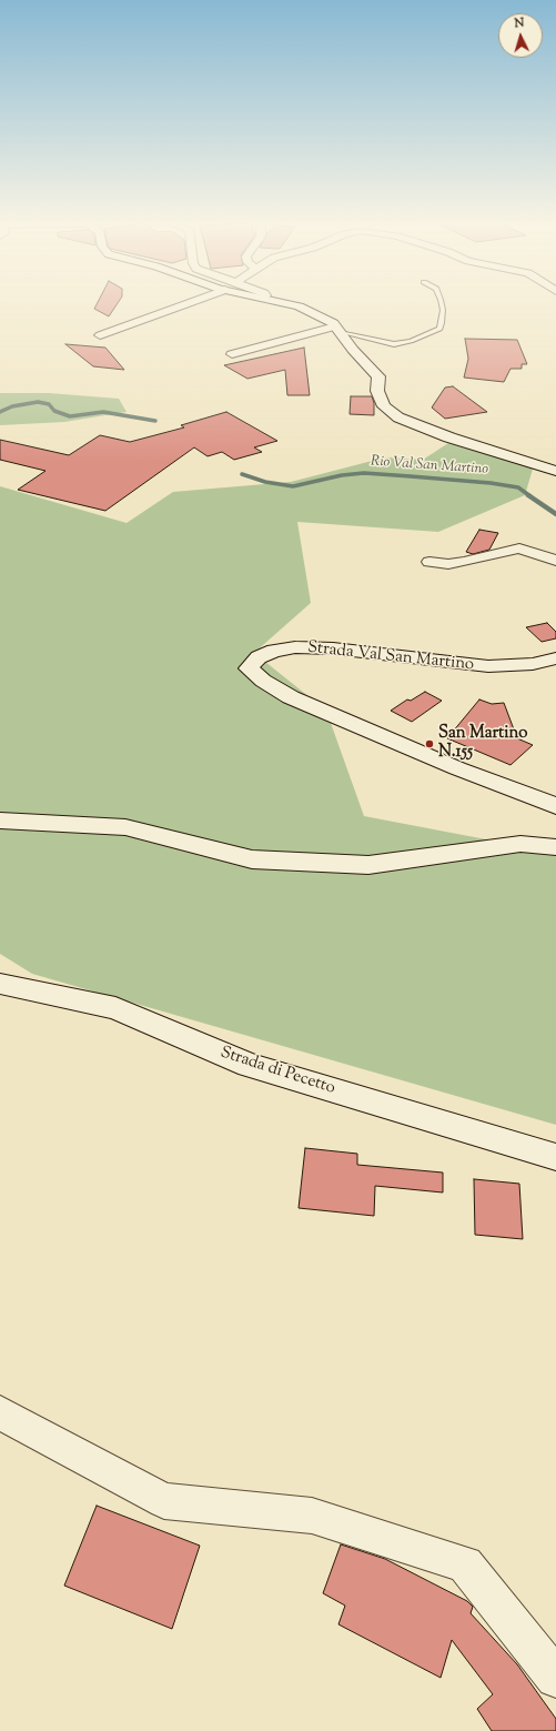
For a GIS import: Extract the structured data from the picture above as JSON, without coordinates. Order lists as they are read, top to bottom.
{
  "streets": {
    "street": ["Strada Val San Martino", "Strada di Pecetto"]
  },
  "water": ["Rio Val San Martino"],
  "places": ["San Martino N.155"],
  "north": "top"
}
